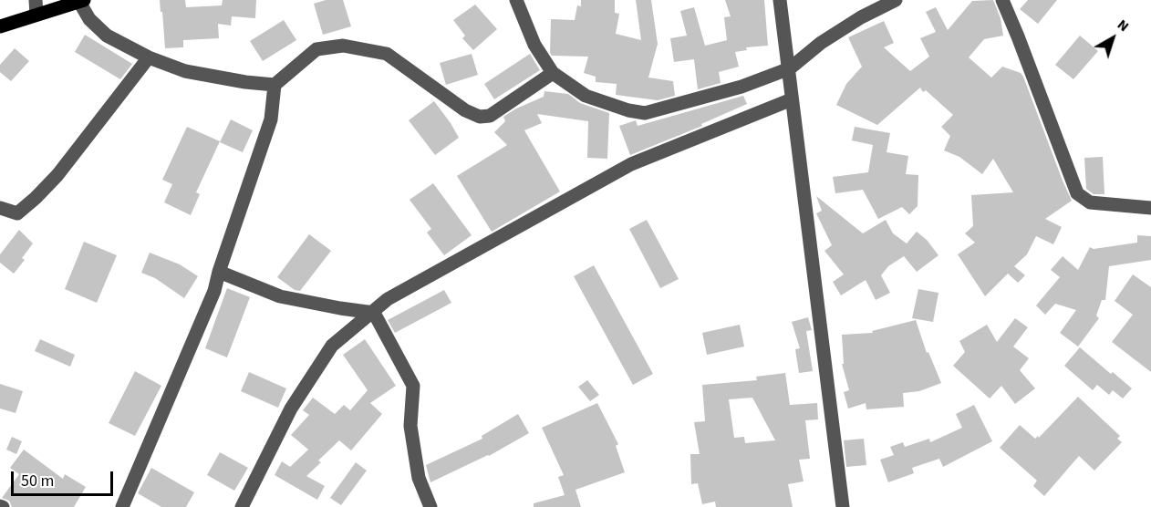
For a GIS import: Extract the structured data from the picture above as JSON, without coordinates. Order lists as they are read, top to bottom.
{
  "scale_bar": "50 m",
  "north": "top right"
}
